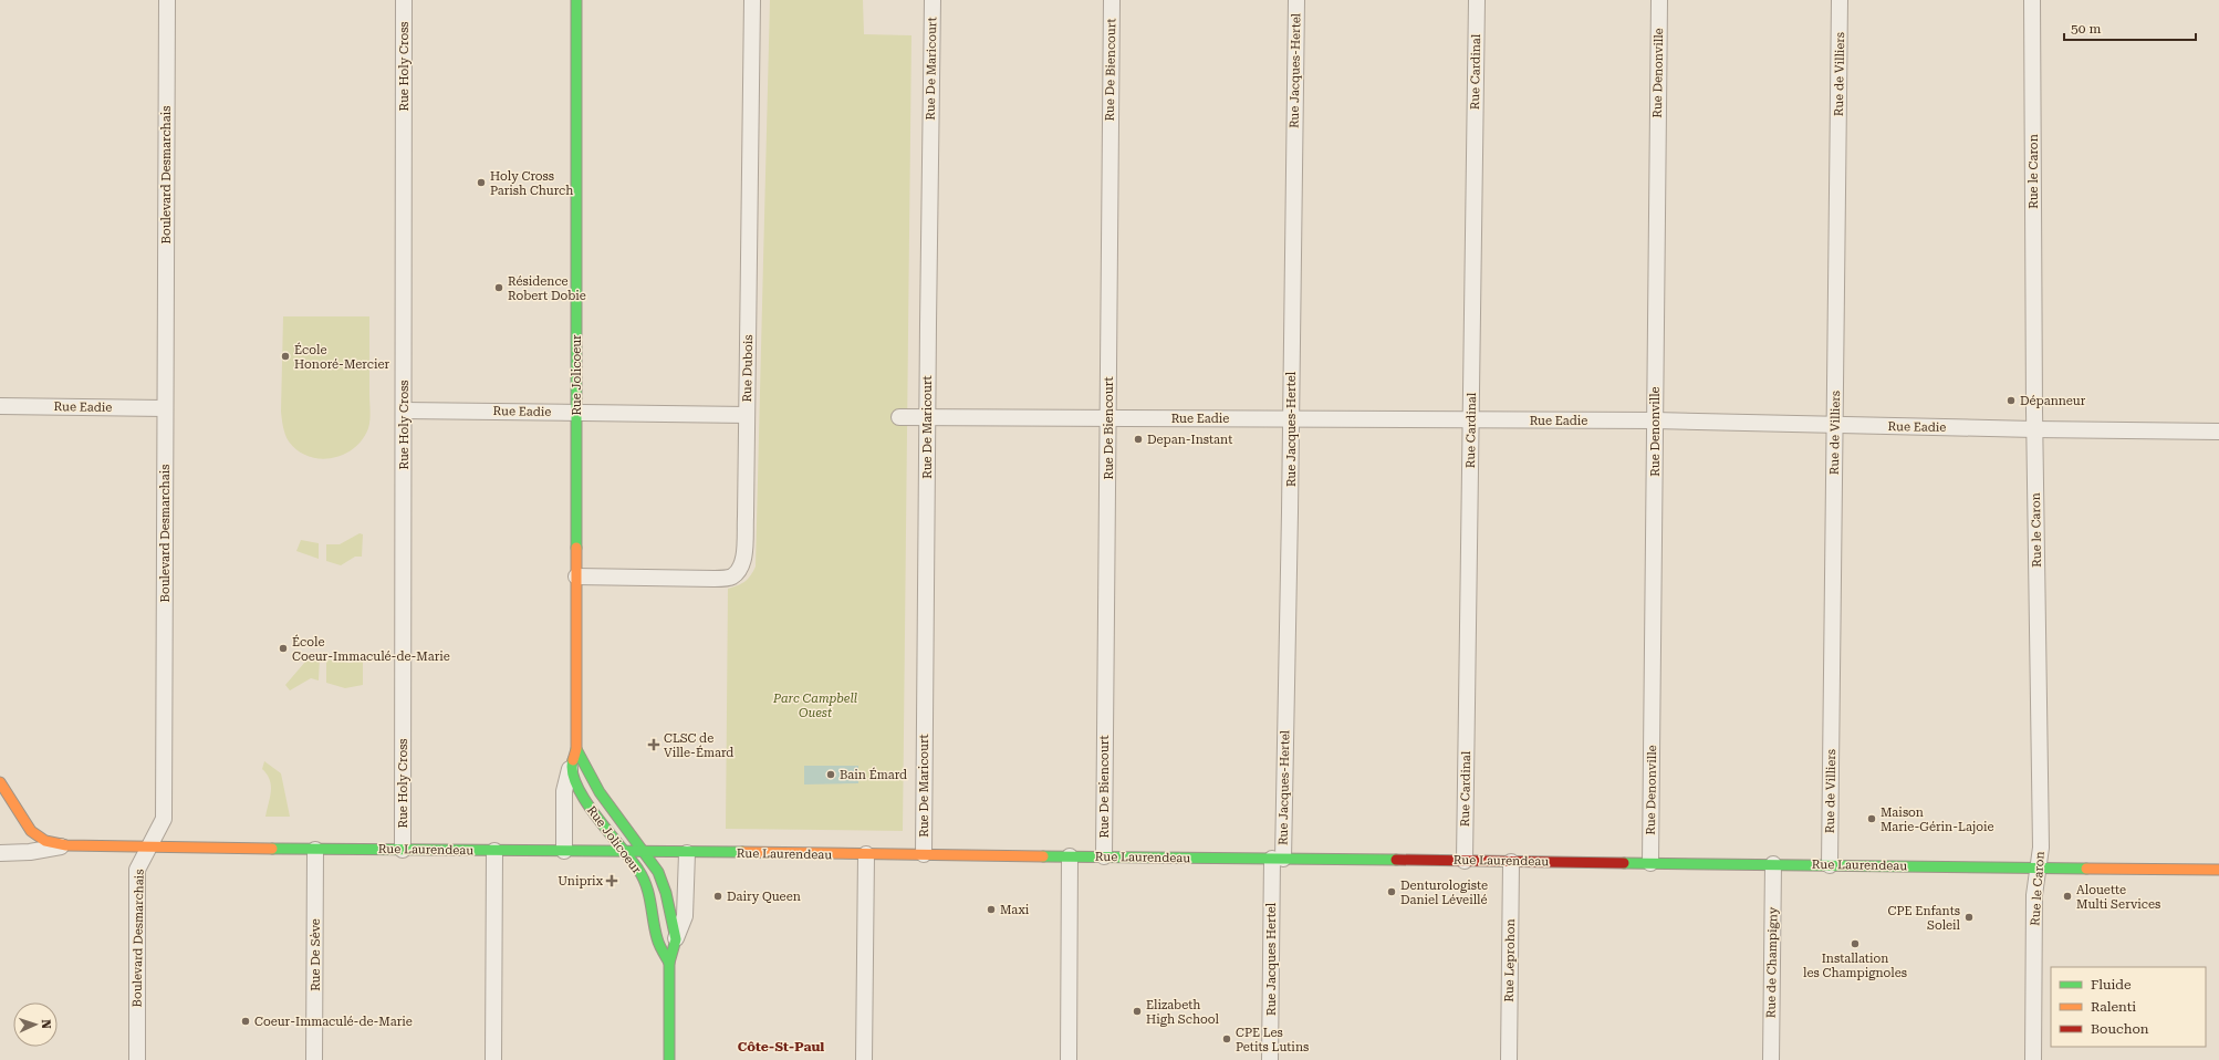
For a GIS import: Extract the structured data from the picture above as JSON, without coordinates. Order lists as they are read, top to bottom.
{
  "streets": {
    "street": [
      "Rue Holy Cross",
      "Rue De Maricourt",
      "Rue De Biencourt",
      "Rue Jacques-Hertel",
      "Rue Cardinal",
      "Rue Denonville",
      "Rue de Villiers",
      "Rue le Caron",
      "Boulevard Desmarchais",
      "Rue Dubois",
      "Rue Jolicoeur",
      "Rue Eadie",
      "Rue Laurendeau",
      "Rue De Sève",
      "Rue Jacques Hertel",
      "Rue Leprohon",
      "Rue de Champigny"
    ]
  },
  "crossings": [
    ["Rue Holy Cross", "Rue Eadie"],
    ["Rue Holy Cross", "Rue Laurendeau"],
    ["Rue De Maricourt", "Rue Eadie"],
    ["Rue De Maricourt", "Rue Laurendeau"],
    ["Rue De Biencourt", "Rue Eadie"],
    ["Rue De Biencourt", "Rue Laurendeau"],
    ["Rue Jacques-Hertel", "Rue Eadie"],
    ["Rue Jacques-Hertel", "Rue Laurendeau"],
    ["Rue Jacques-Hertel", "Rue Jacques Hertel"],
    ["Rue Cardinal", "Rue Eadie"],
    ["Rue Cardinal", "Rue Laurendeau"],
    ["Rue Denonville", "Rue Eadie"],
    ["Rue Denonville", "Rue Laurendeau"],
    ["Rue de Villiers", "Rue Eadie"],
    ["Rue de Villiers", "Rue Laurendeau"],
    ["Rue le Caron", "Rue Eadie"],
    ["Rue le Caron", "Rue Laurendeau"],
    ["Boulevard Desmarchais", "Rue Eadie"],
    ["Boulevard Desmarchais", "Rue Laurendeau"],
    ["Rue Dubois", "Rue Jolicoeur"],
    ["Rue Dubois", "Rue Eadie"],
    ["Rue Jolicoeur", "Rue Eadie"],
    ["Rue Jolicoeur", "Rue Laurendeau"],
    ["Rue Laurendeau", "Rue De Sève"],
    ["Rue Laurendeau", "Rue Jacques Hertel"],
    ["Rue Laurendeau", "Rue Leprohon"],
    ["Rue Laurendeau", "Rue de Champigny"]
  ],
  "districts": ["Côte-St-Paul"],
  "parks": ["Parc Campbell Ouest"],
  "places": {
    "other": [
      "Holy Cross Parish Church",
      "Résidence Robert Dobie",
      "École Honoré-Mercier",
      "Dépanneur",
      "Depan-Instant",
      "École Coeur-Immaculé-de-Marie",
      "Bain Émard",
      "Maison Marie-Gérin-Lajoie",
      "Denturologiste Daniel Léveillé",
      "Dairy Queen",
      "Alouette Multi Services",
      "Maxi",
      "CPE Enfants Soleil",
      "Installation les Champignoles",
      "Elizabeth High School",
      "Coeur-Immaculé-de-Marie",
      "CPE Les Petits Lutins"
    ],
    "health": ["CLSC de Ville-Émard", "Uniprix"]
  },
  "legend": ["Fluide", "Ralenti", "Bouchon"],
  "scale_bar": "50 m",
  "north": "right"
}
